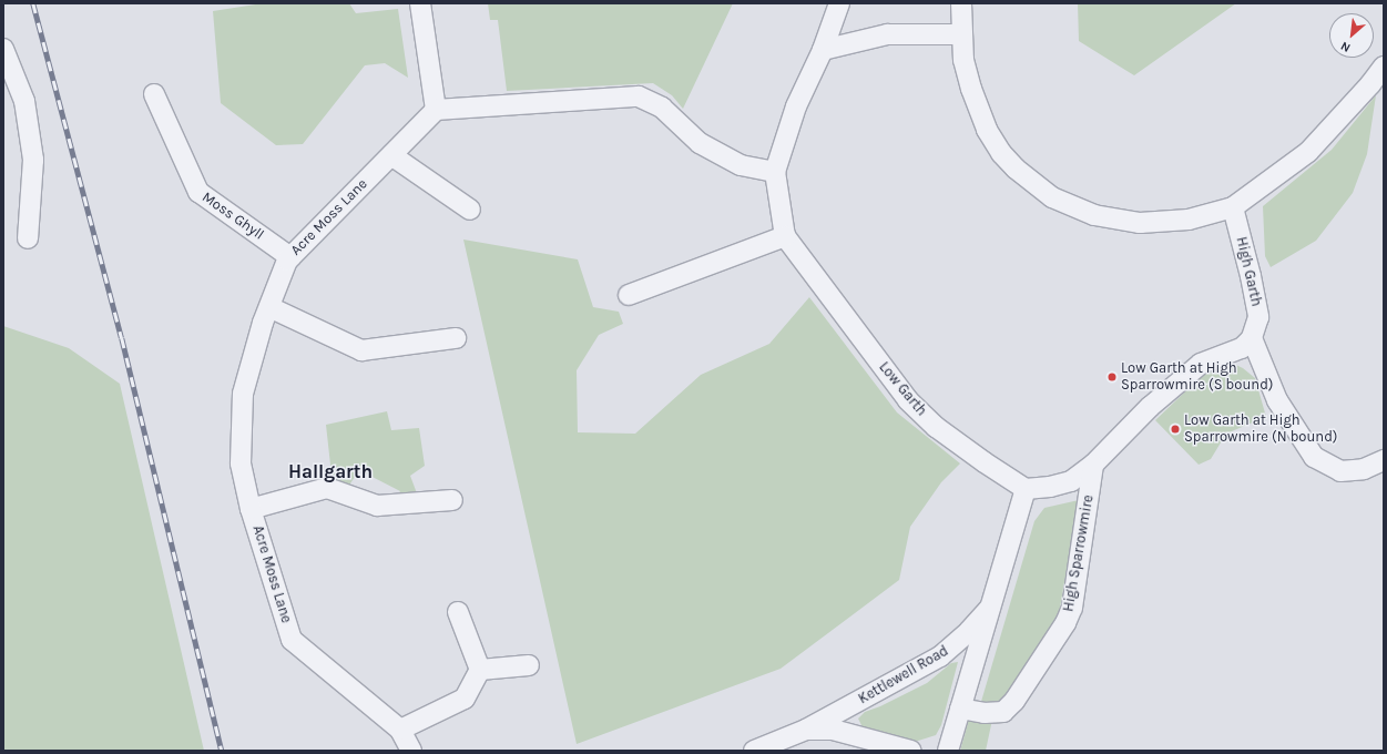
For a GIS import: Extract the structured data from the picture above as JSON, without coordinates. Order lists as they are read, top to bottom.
{
  "streets": {
    "street": [
      "Moss Ghyll",
      "Acre Moss Lane",
      "High Garth",
      "Low Garth",
      "High Sparrowmire",
      "Kettlewell Road"
    ]
  },
  "crossings": [
    ["Moss Ghyll", "Acre Moss Lane"]
  ],
  "districts": ["Hallgarth"],
  "places": ["Low Garth at High Sparrowmire (S bound)", "Low Garth at High Sparrowmire (N bound)"],
  "north": "bottom left"
}
